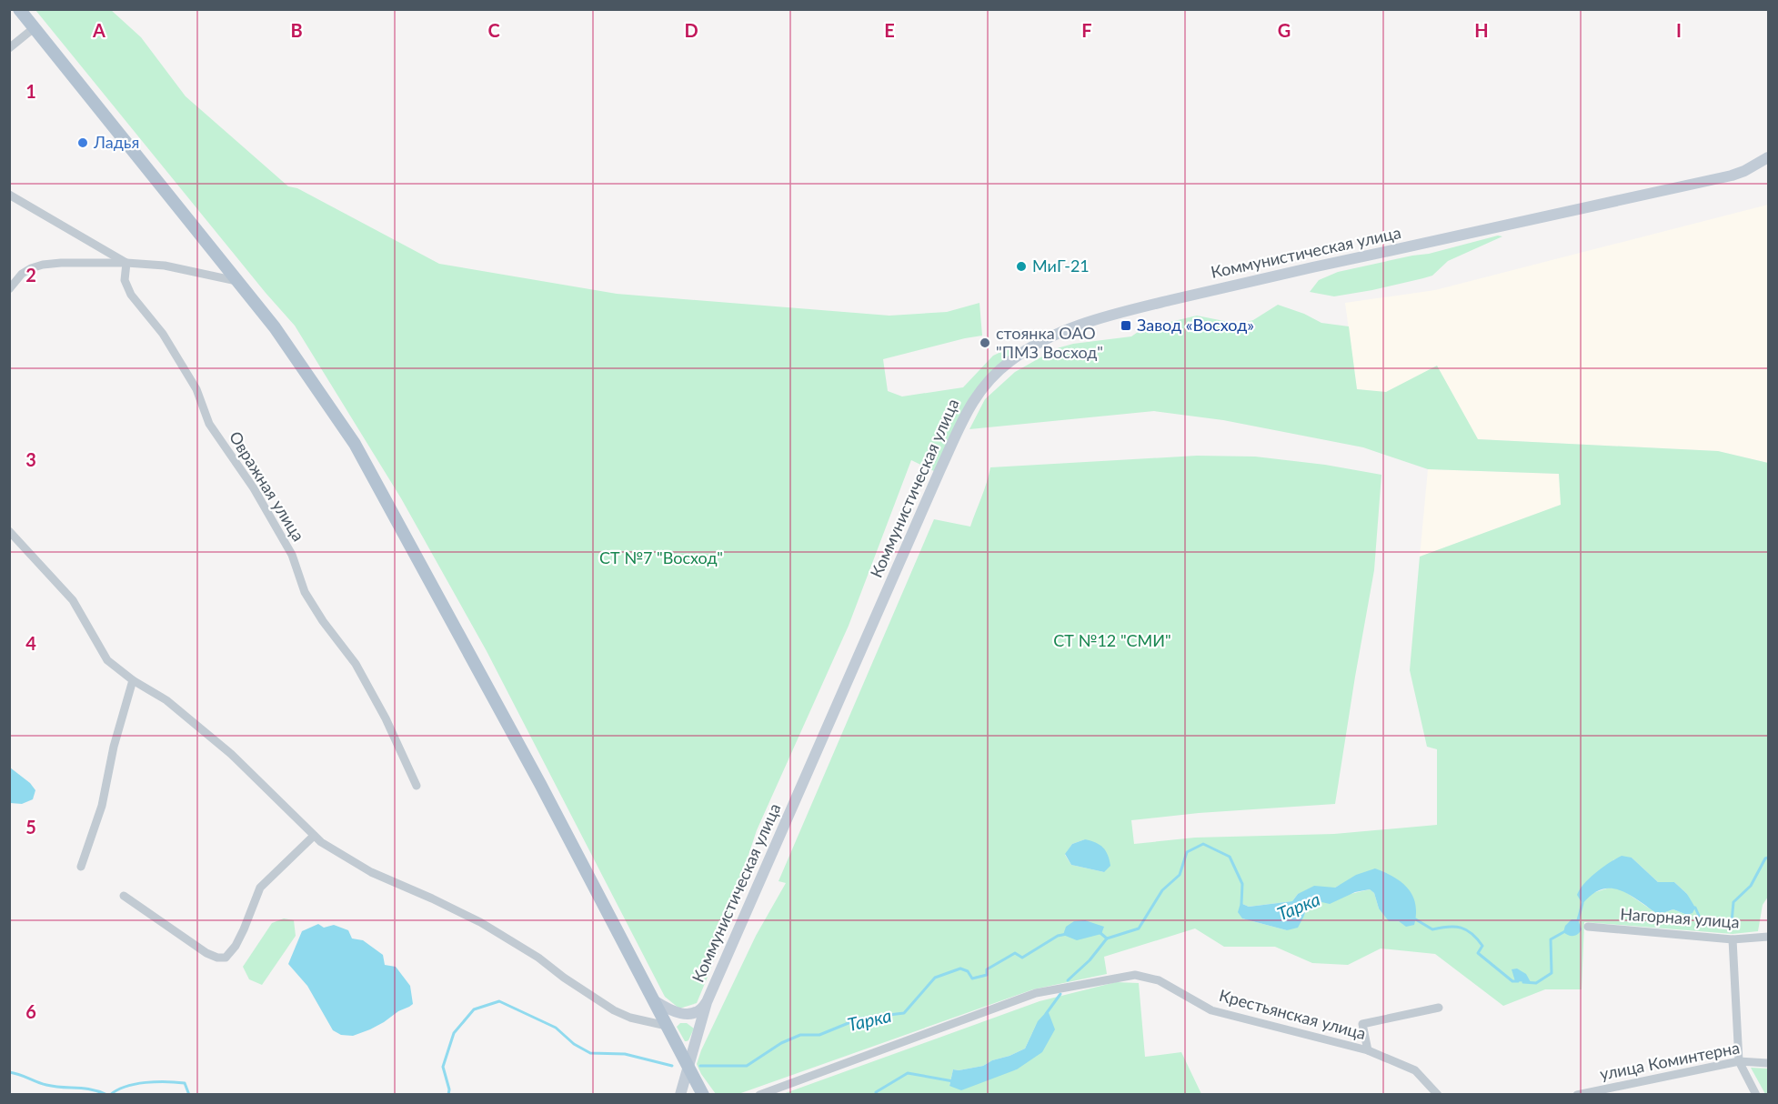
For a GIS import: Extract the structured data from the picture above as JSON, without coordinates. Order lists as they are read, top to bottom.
{
  "streets": {
    "main road": ["Коммунистическая улица"],
    "street": [
      "Овражная улица",
      "Нагорная улица",
      "Крестьянская улица",
      "улица Коминтерна"
    ]
  },
  "water": ["Тарка"],
  "parks": ["СТ №7 \"Восход\"", "СТ №12 \"СМИ\""],
  "places": {
    "other": ["Ладья", "МиГ-21", "стоянка ОАО \"ПМЗ Восход\""],
    "transit": ["Завод «Восход»"]
  },
  "grid": {
    "columns": [
      "A",
      "B",
      "C",
      "D",
      "E",
      "F",
      "G",
      "H",
      "I"
    ],
    "rows": [
      "1",
      "2",
      "3",
      "4",
      "5",
      "6"
    ]
  }
}
